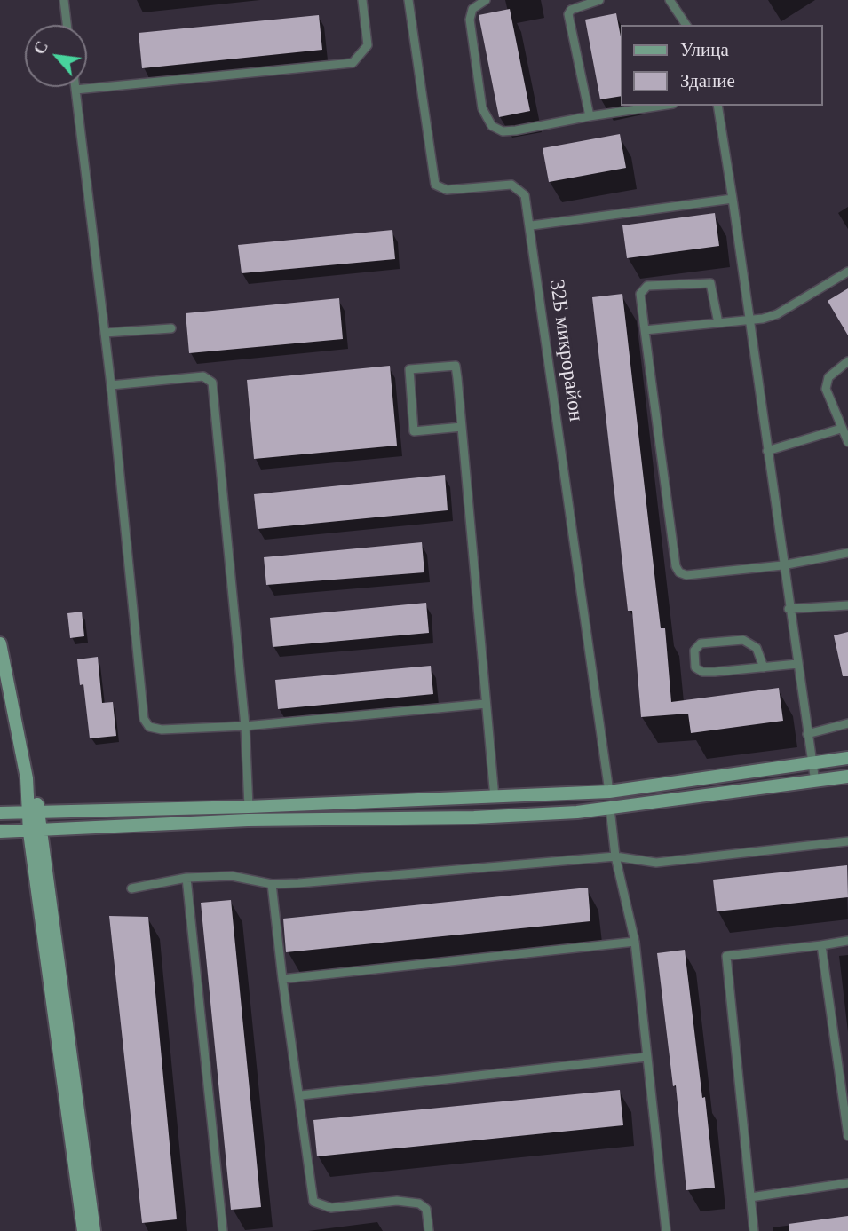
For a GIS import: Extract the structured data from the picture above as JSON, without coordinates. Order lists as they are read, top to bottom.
{
  "streets": {
    "lane": ["32Б микрорайон"]
  },
  "legend": ["Улица", "Здание"],
  "north": "top left"
}
